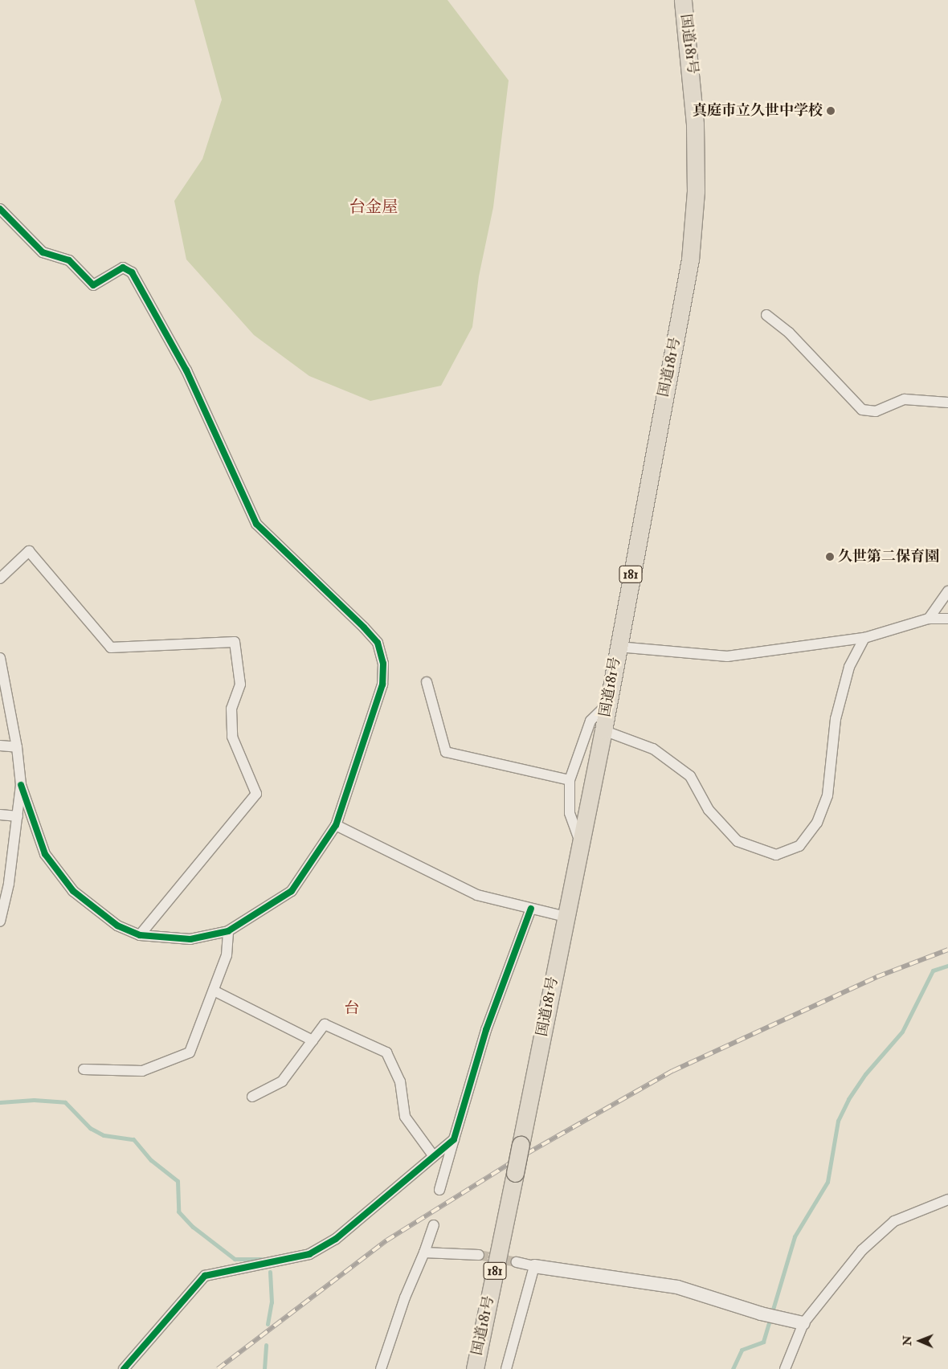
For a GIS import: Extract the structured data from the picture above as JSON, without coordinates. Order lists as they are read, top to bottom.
{
  "streets": {
    "highway": ["国道181号", "181"]
  },
  "districts": ["台金屋", "台"],
  "places": ["真庭市立久世中学校", "久世第二保育園"],
  "north": "left"
}
